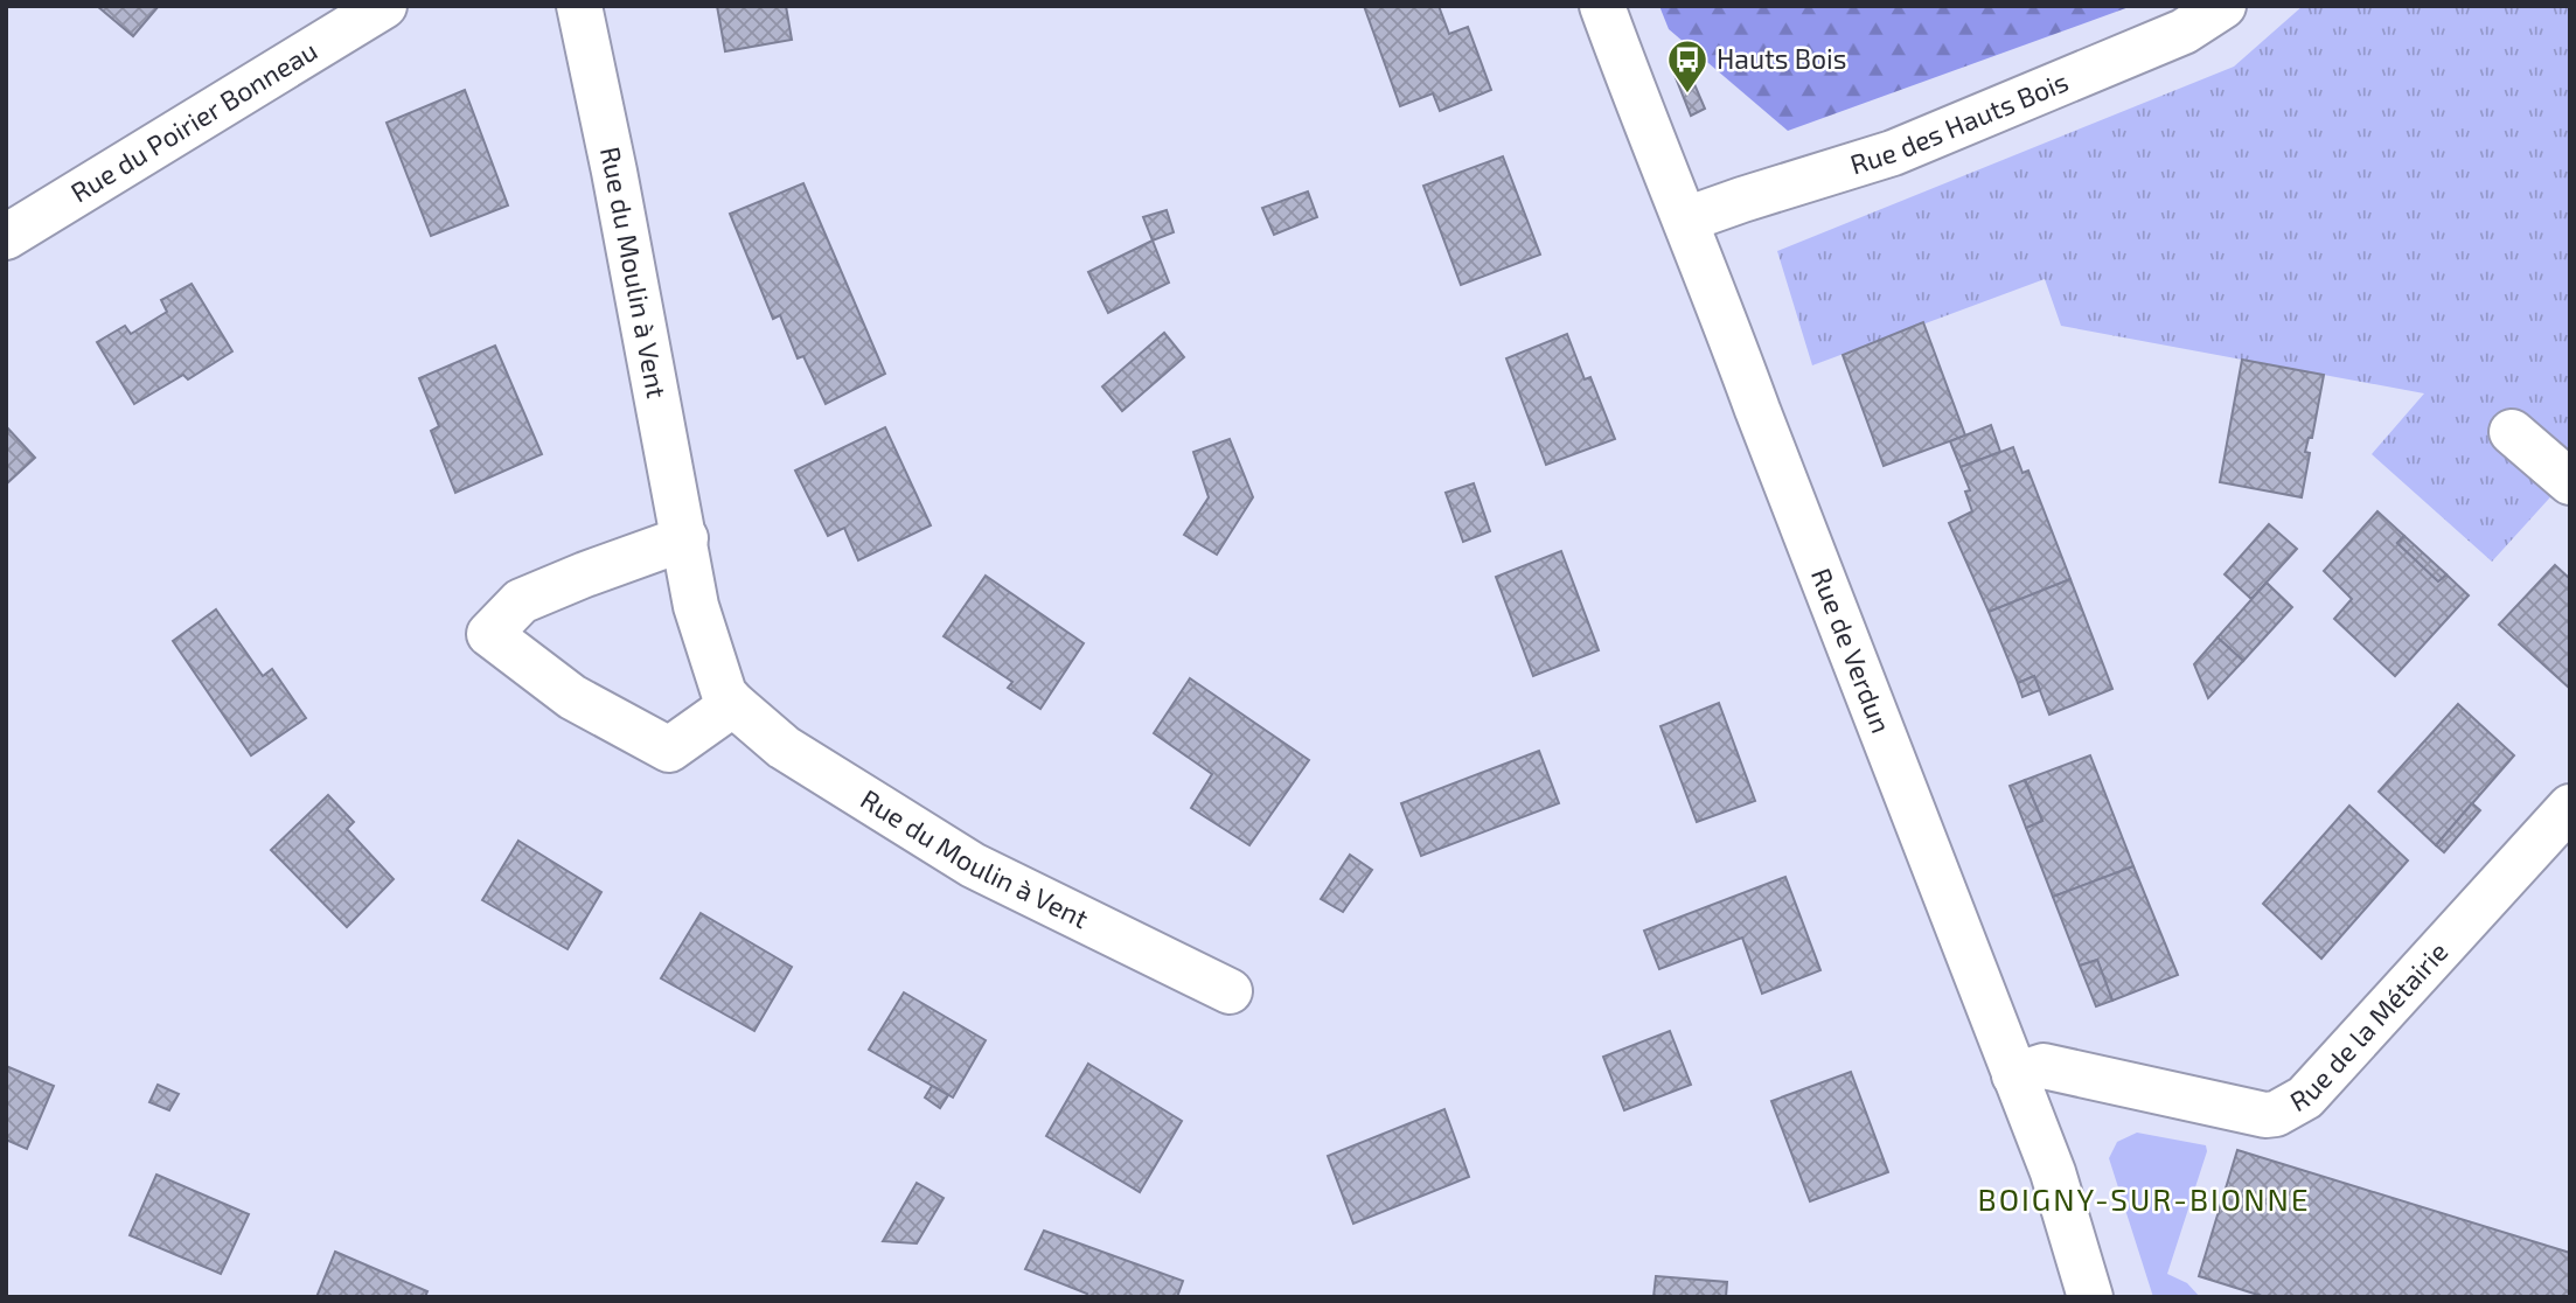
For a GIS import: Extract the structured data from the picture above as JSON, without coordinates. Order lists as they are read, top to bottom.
{
  "streets": {
    "street": [
      "Rue du Poirier Bonneau",
      "Rue des Hauts Bois",
      "Rue du Moulin à Vent",
      "Rue de Verdun",
      "Rue de la Métairie"
    ]
  },
  "crossings": [
    ["Rue des Hauts Bois", "Rue de Verdun"],
    ["Rue de Verdun", "Rue de la Métairie"]
  ],
  "districts": ["BOIGNY-SUR-BIONNE"],
  "places": {
    "bus stop": ["Hauts Bois"]
  }
}
